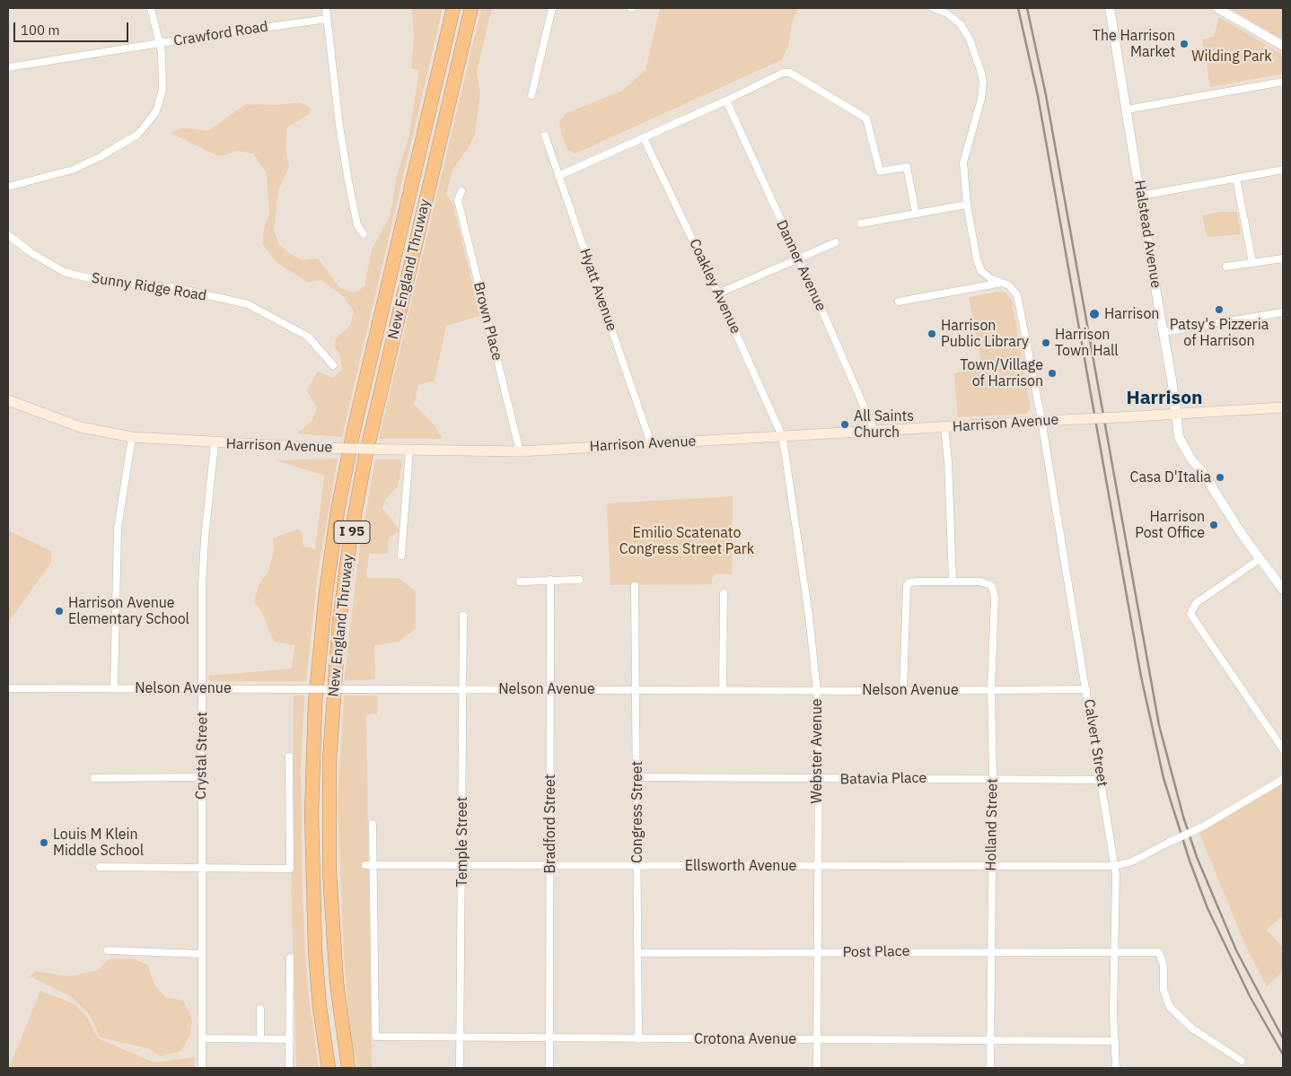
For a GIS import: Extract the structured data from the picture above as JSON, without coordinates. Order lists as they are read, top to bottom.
{
  "streets": {
    "highway": ["New England Thruway", "I 95"],
    "main road": ["Harrison Avenue"],
    "street": [
      "Crawford Road",
      "Halstead Avenue",
      "Danner Avenue",
      "Coakley Avenue",
      "Sunny Ridge Road",
      "Hyatt Avenue",
      "Brown Place",
      "Nelson Avenue",
      "Calvert Street",
      "Webster Avenue",
      "Crystal Street",
      "Batavia Place",
      "Congress Street",
      "Bradford Street",
      "Holland Street",
      "Temple Street",
      "Ellsworth Avenue",
      "Post Place",
      "Crotona Avenue"
    ]
  },
  "crossings": [
    ["Halstead Avenue", "Harrison Avenue"],
    ["Danner Avenue", "Harrison Avenue"],
    ["Coakley Avenue", "Harrison Avenue"],
    ["Coakley Avenue", "Webster Avenue"],
    ["Hyatt Avenue", "Harrison Avenue"],
    ["Brown Place", "Harrison Avenue"],
    ["Harrison Avenue", "Calvert Street"],
    ["Harrison Avenue", "Webster Avenue"],
    ["Harrison Avenue", "Crystal Street"],
    ["Nelson Avenue", "Calvert Street"],
    ["Nelson Avenue", "Webster Avenue"],
    ["Nelson Avenue", "Crystal Street"],
    ["Nelson Avenue", "Congress Street"],
    ["Nelson Avenue", "Bradford Street"],
    ["Nelson Avenue", "Holland Street"],
    ["Nelson Avenue", "Temple Street"],
    ["Calvert Street", "Batavia Place"],
    ["Calvert Street", "Ellsworth Avenue"],
    ["Calvert Street", "Post Place"],
    ["Calvert Street", "Crotona Avenue"],
    ["Webster Avenue", "Batavia Place"],
    ["Webster Avenue", "Ellsworth Avenue"],
    ["Webster Avenue", "Post Place"],
    ["Webster Avenue", "Crotona Avenue"],
    ["Batavia Place", "Congress Street"],
    ["Batavia Place", "Holland Street"],
    ["Congress Street", "Ellsworth Avenue"],
    ["Congress Street", "Post Place"],
    ["Congress Street", "Crotona Avenue"],
    ["Bradford Street", "Ellsworth Avenue"],
    ["Bradford Street", "Crotona Avenue"],
    ["Holland Street", "Ellsworth Avenue"],
    ["Holland Street", "Post Place"],
    ["Holland Street", "Crotona Avenue"],
    ["Temple Street", "Ellsworth Avenue"],
    ["Temple Street", "Crotona Avenue"],
    ["Ellsworth Avenue", "Crotona Avenue"]
  ],
  "districts": ["Harrison"],
  "parks": ["Wilding Park", "Emilio Scatenato Congress Street Park"],
  "places": [
    "The Harrison Market",
    "Patsy's Pizzeria of Harrison",
    "Harrison",
    "Harrison Public Library",
    "Harrison Town Hall",
    "Town/Village of Harrison",
    "All Saints Church",
    "Casa D'Italia",
    "Harrison Post Office",
    "Harrison Avenue Elementary School",
    "Louis M Klein Middle School"
  ],
  "scale_bar": "100 m"
}
